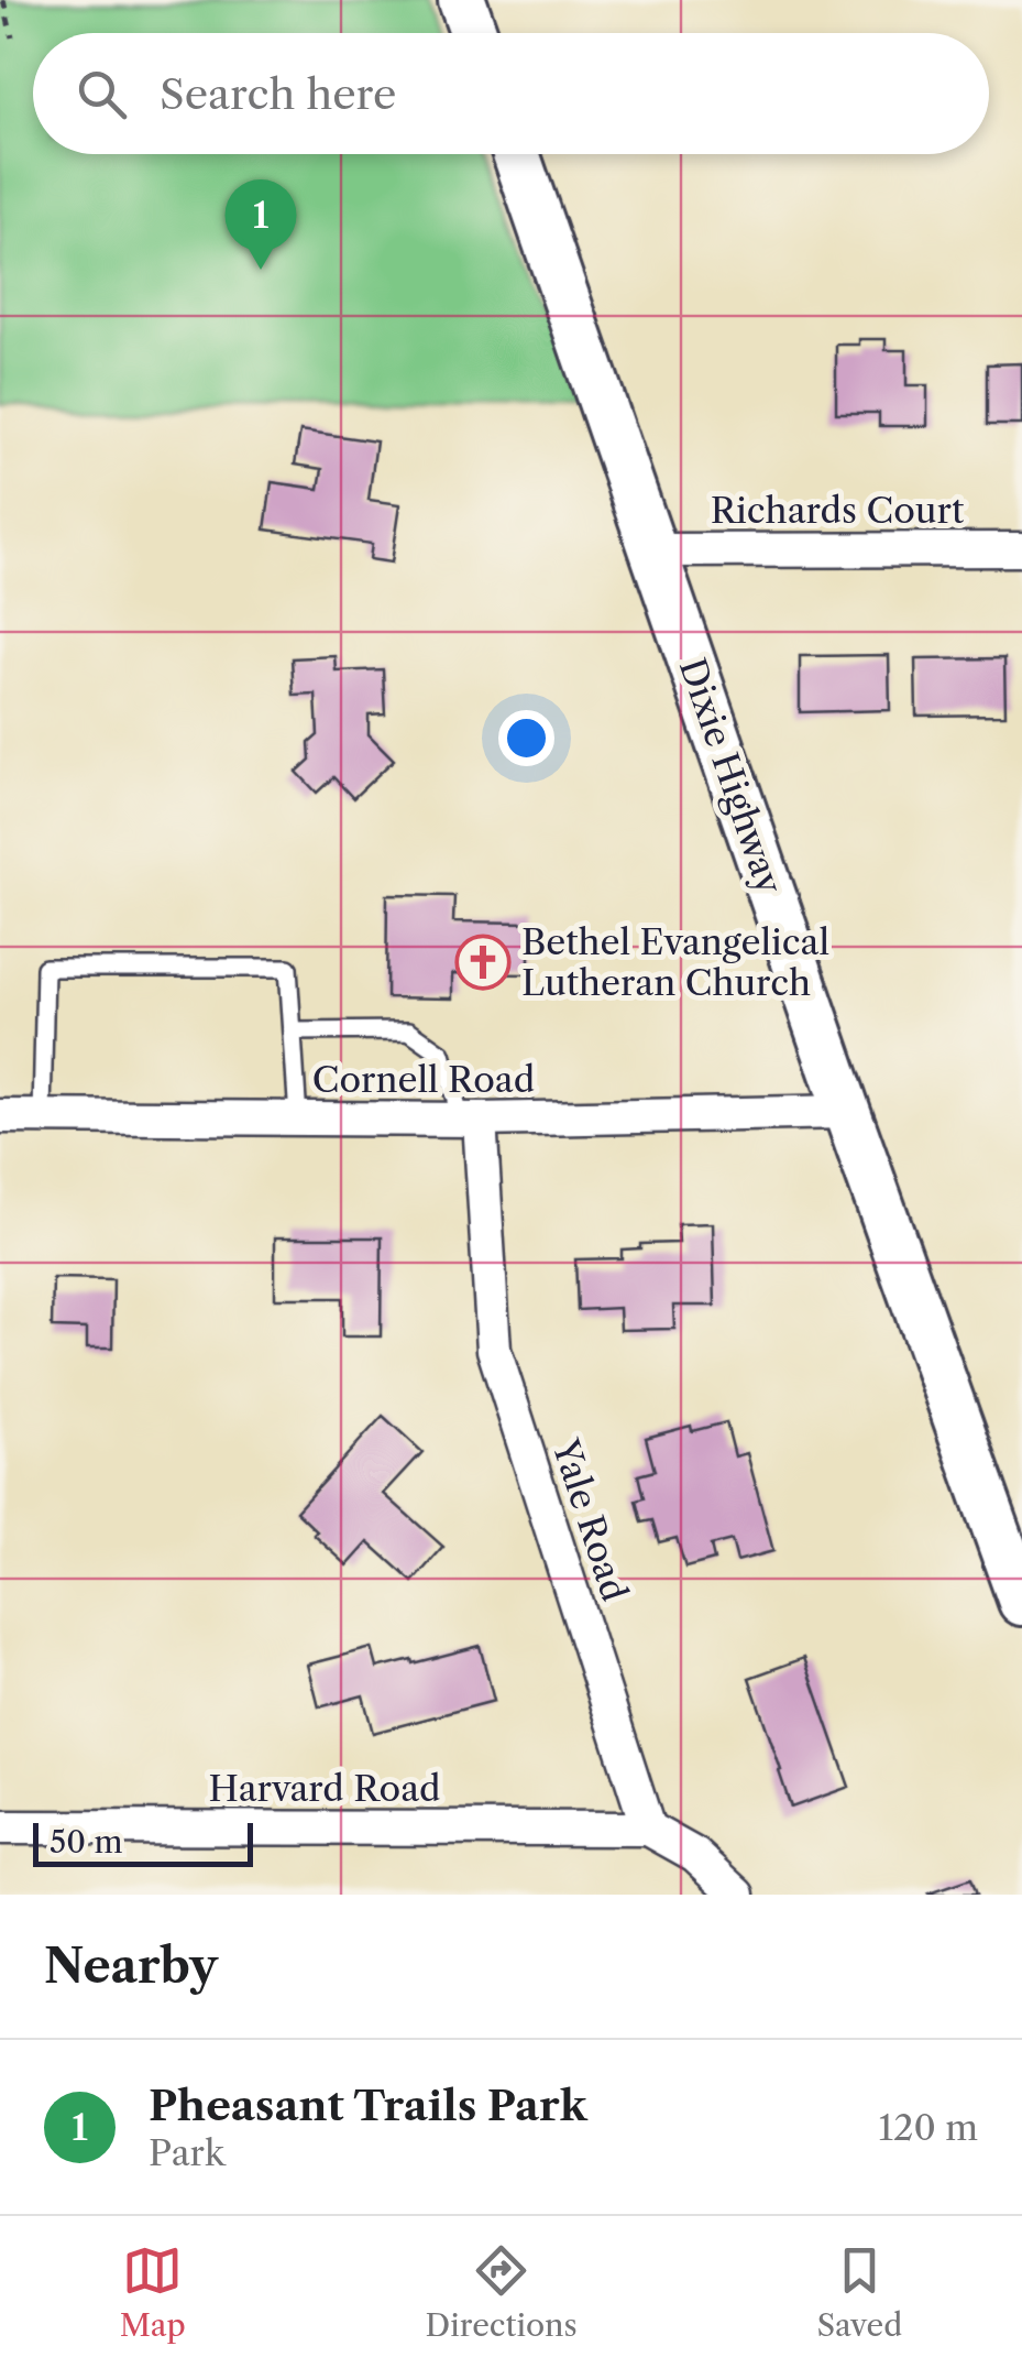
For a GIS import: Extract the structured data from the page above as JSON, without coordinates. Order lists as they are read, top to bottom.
{
  "streets": {
    "main road": ["Dixie Highway"],
    "street": [
      "Richards Court",
      "Cornell Road",
      "Yale Road",
      "Harvard Road"
    ]
  },
  "crossings": [
    ["Richards Court", "Dixie Highway"],
    ["Dixie Highway", "Cornell Road"],
    ["Cornell Road", "Yale Road"],
    ["Yale Road", "Harvard Road"]
  ],
  "places": {
    "church": ["Bethel Evangelical Lutheran Church"]
  },
  "scale_bar": "50 m",
  "page": {
    "search": "Search here",
    "pins": "1",
    "scale": "50 m",
    "heading": "Nearby",
    "list": [
      {
        "mark": "1",
        "name": "Pheasant Trails Park",
        "note": "Park",
        "value": "120 m"
      }
    ],
    "nav": ["Map", "Directions", "Saved"]
  }
}
